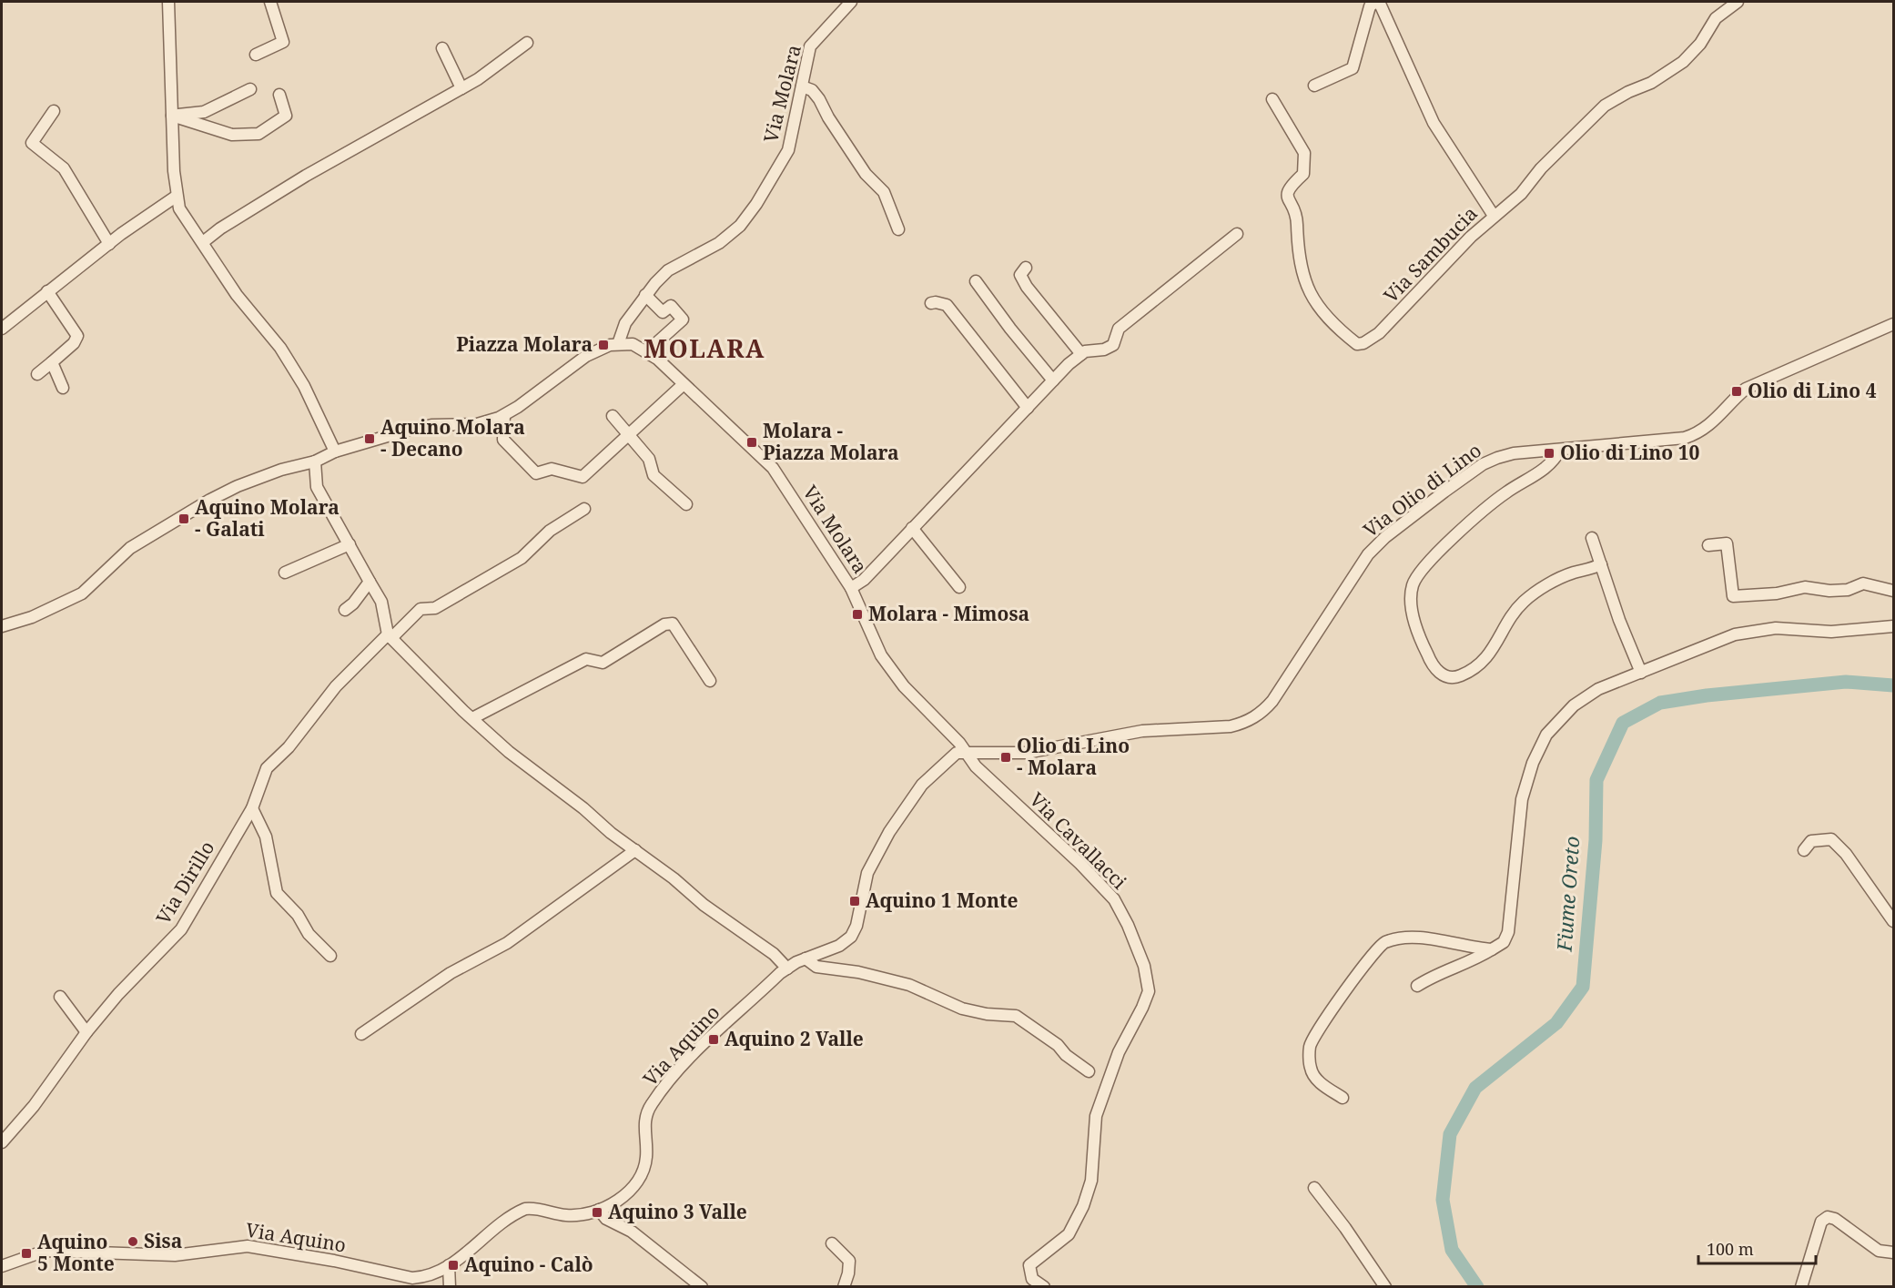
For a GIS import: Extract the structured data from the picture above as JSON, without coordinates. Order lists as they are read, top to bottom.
{
  "streets": {
    "street": [
      "Via Molara",
      "Via Sambucia",
      "Via Olio di Lino",
      "Via Cavallacci",
      "Via Dirillo",
      "Via Aquino"
    ]
  },
  "crossings": [
    ["Via Molara", "Via Olio di Lino"],
    ["Via Molara", "Via Cavallacci"],
    ["Via Molara", "Via Aquino"],
    ["Via Olio di Lino", "Via Cavallacci"],
    ["Via Olio di Lino", "Via Aquino"],
    ["Via Cavallacci", "Via Aquino"]
  ],
  "districts": ["MOLARA"],
  "water": ["Fiume Oreto"],
  "places": {
    "transit": [
      "Piazza Molara",
      "Olio di Lino 4",
      "Aquino Molara - Decano",
      "Molara - Piazza Molara",
      "Olio di Lino 10",
      "Aquino Molara - Galati",
      "Molara - Mimosa",
      "Olio di Lino - Molara",
      "Aquino 1 Monte",
      "Aquino 2 Valle",
      "Aquino 3 Valle",
      "Aquino 5 Monte",
      "Aquino - Calò"
    ],
    "other": ["Sisa"]
  },
  "scale_bar": "100 m"
}
